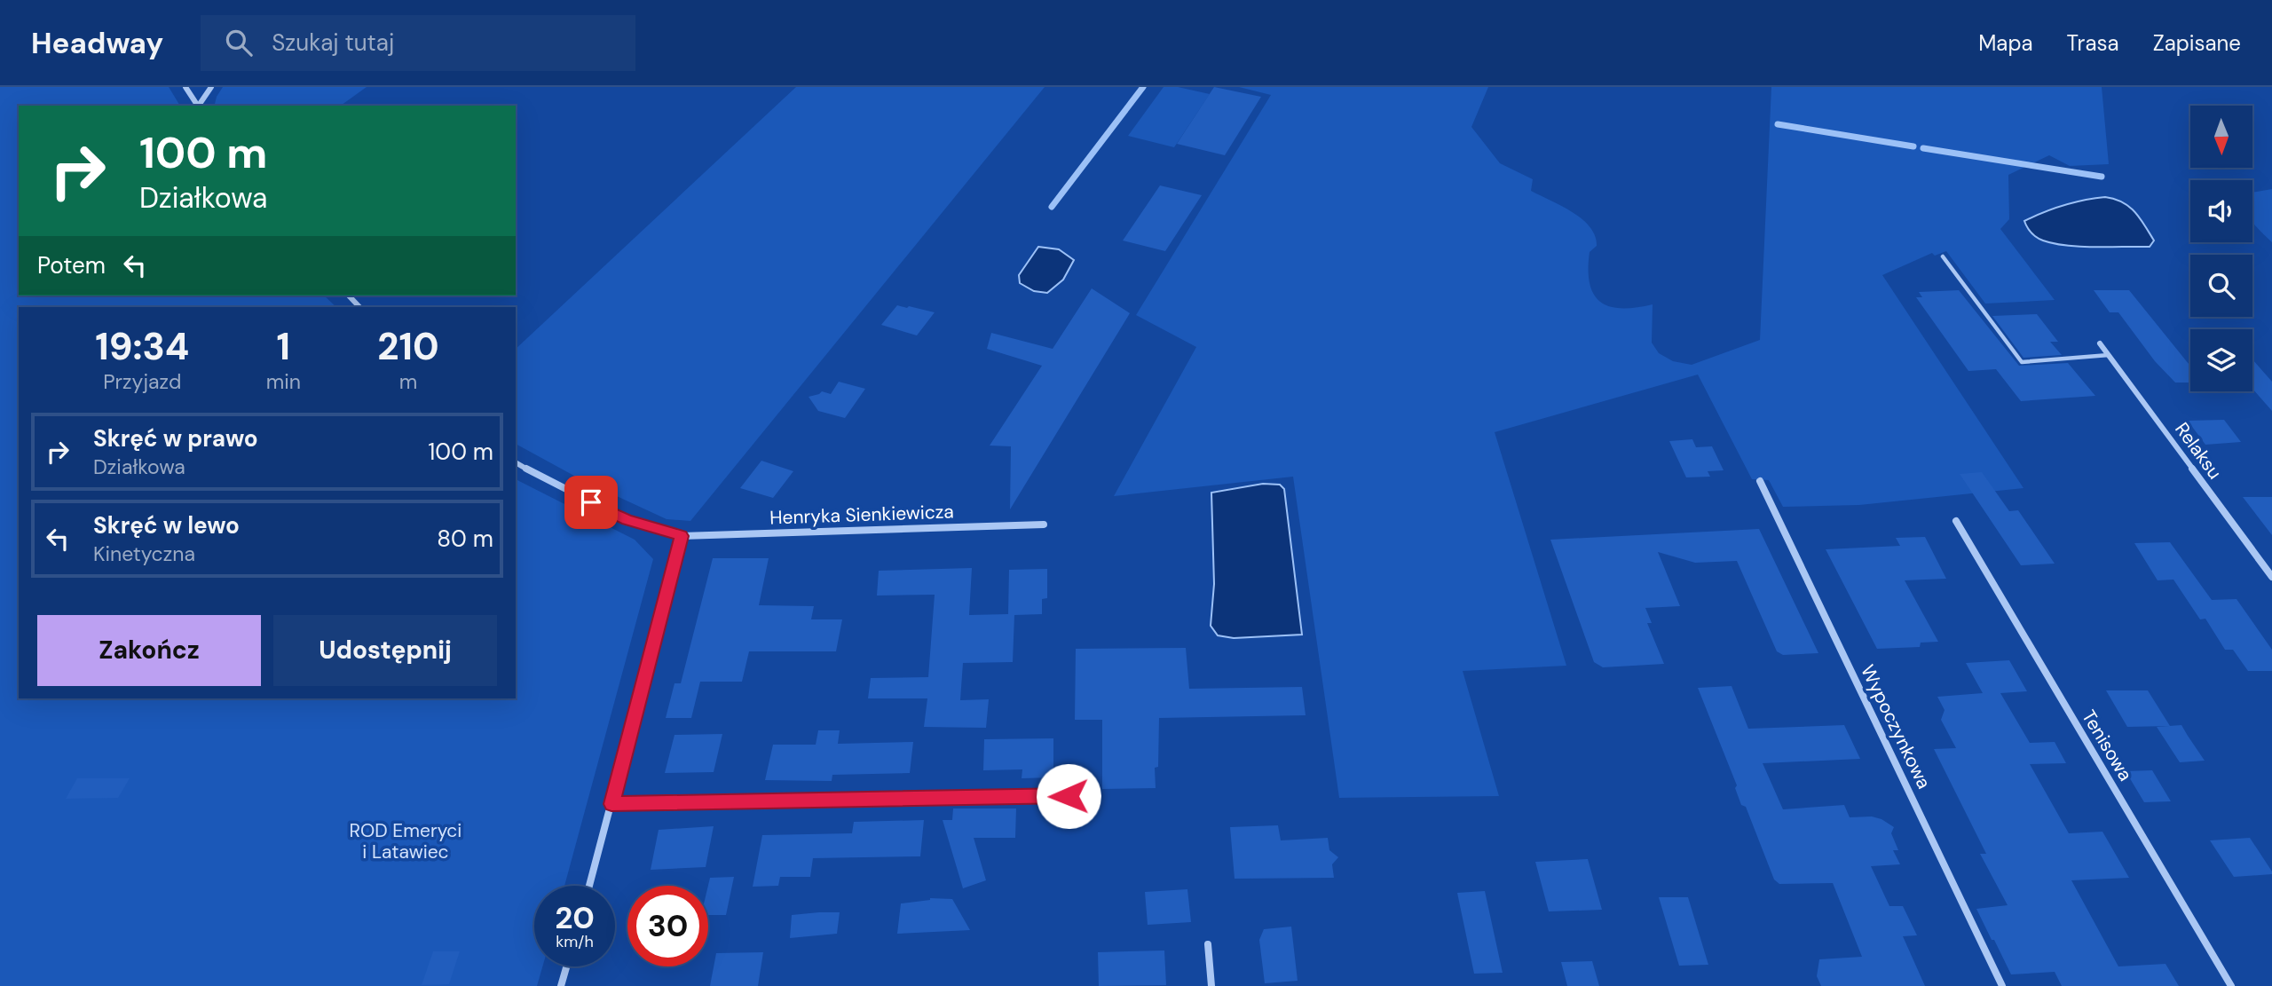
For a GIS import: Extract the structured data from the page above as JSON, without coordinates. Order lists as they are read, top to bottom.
{
  "streets": {
    "street": [
      "Relaksu",
      "Henryka Sienkiewicza",
      "Wypoczynkowa",
      "Tenisowa"
    ]
  },
  "parks": ["ROD Emeryci i Latawiec"],
  "north": "bottom",
  "page": {
    "header": "Headway",
    "search": "Szukaj tutaj",
    "nav": ["Mapa", "Trasa", "Zapisane"],
    "turn": ["100 m", "Działkowa"],
    "then": "Potem",
    "eta": [
      "19:34",
      "Przyjazd",
      "1",
      "min",
      "210",
      "m"
    ],
    "list": [
      {
        "name": "Skręć w prawo",
        "note": "Działkowa",
        "value": "100 m"
      },
      {
        "name": "Skręć w lewo",
        "note": "Kinetyczna",
        "value": "80 m"
      }
    ],
    "buttons": ["Zakończ", "Udostępnij"],
    "speed": "20 km/h",
    "limit": "30"
  }
}
